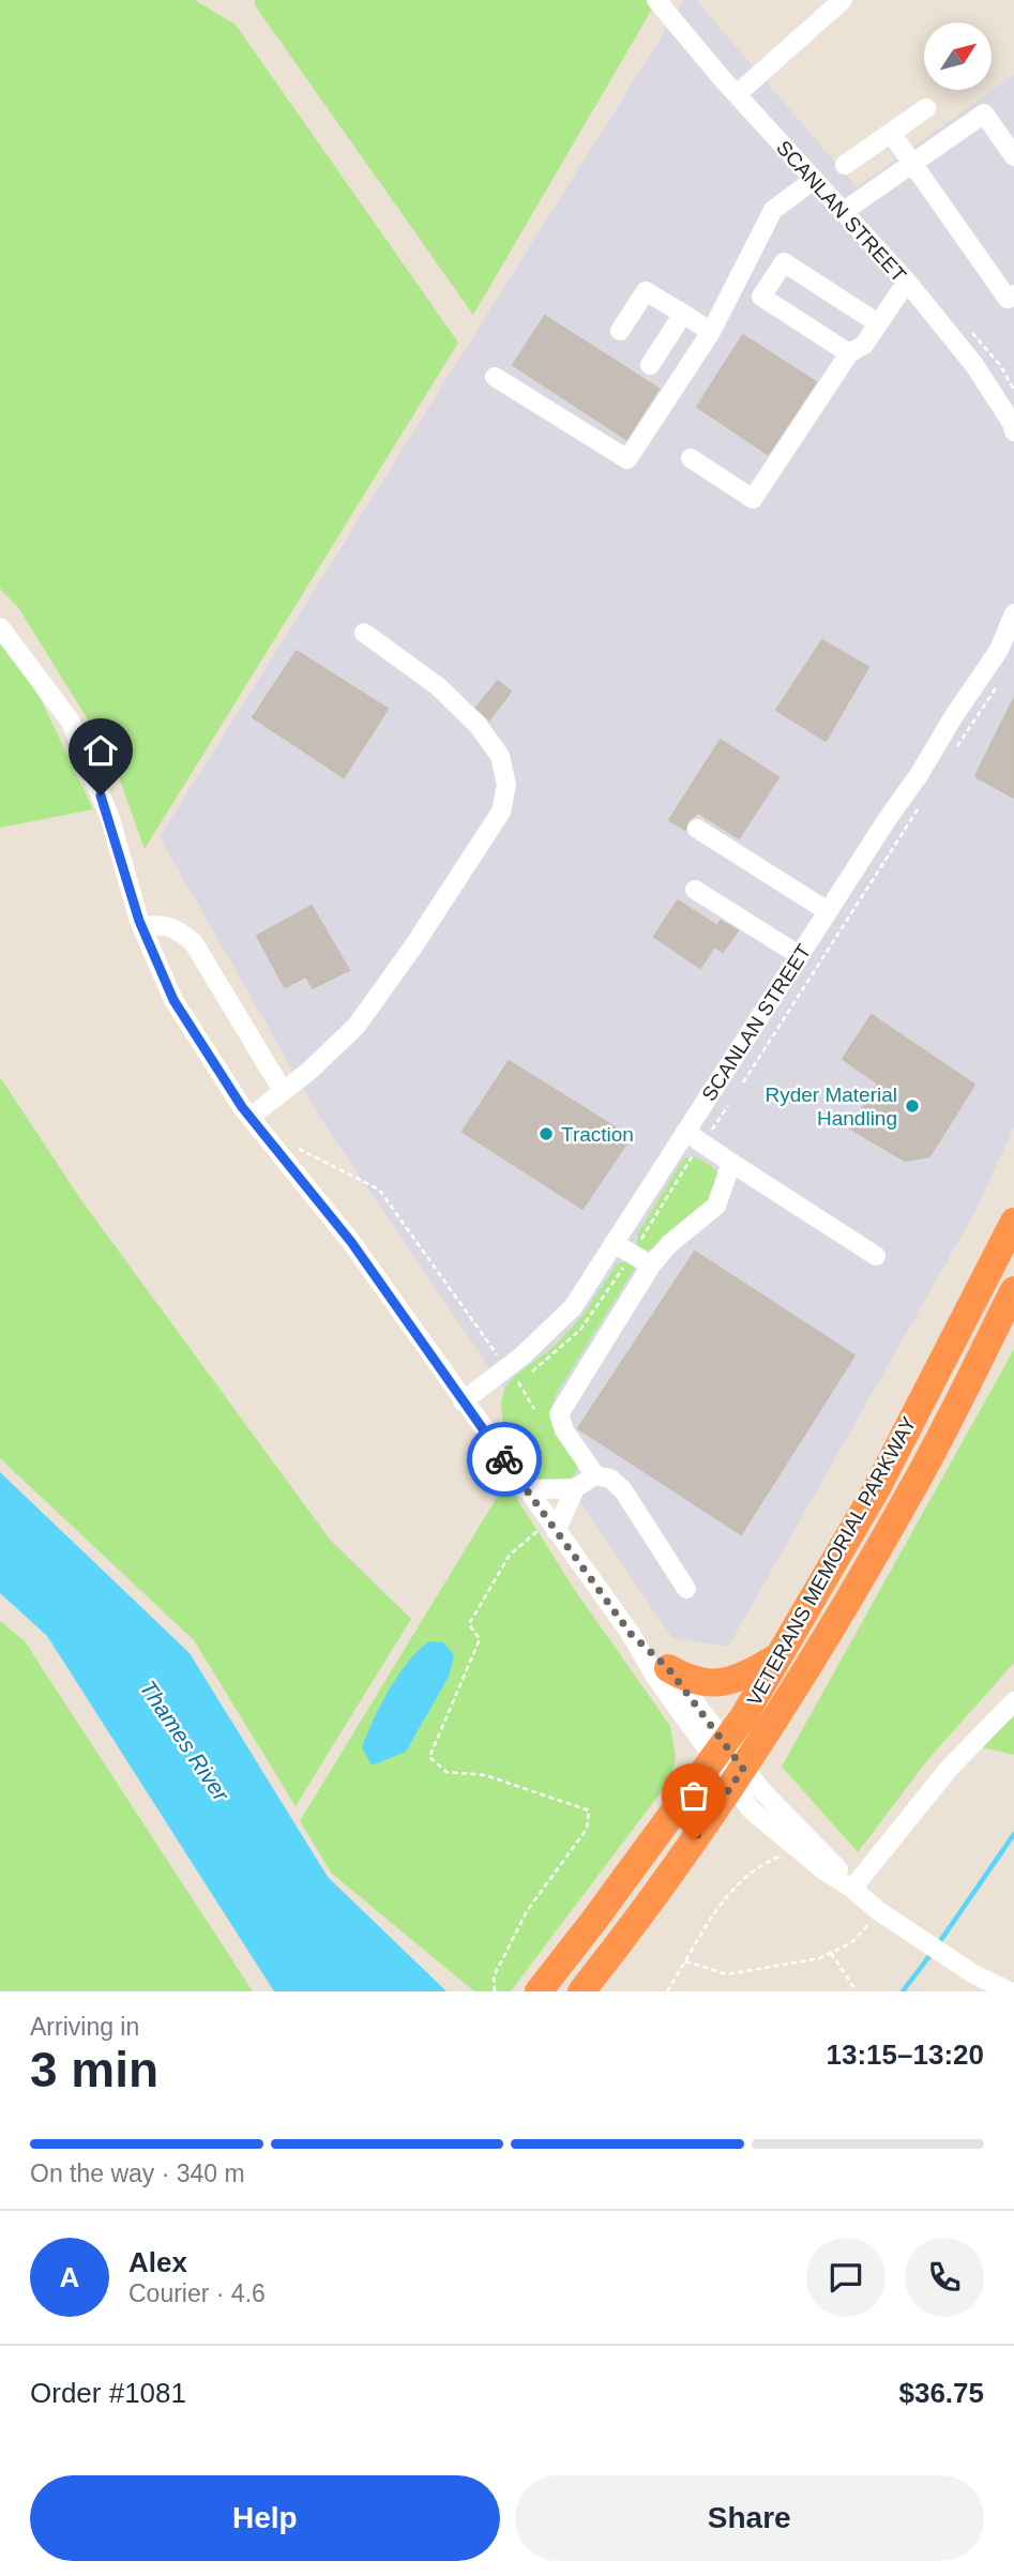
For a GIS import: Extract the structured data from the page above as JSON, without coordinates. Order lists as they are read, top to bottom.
{
  "streets": {
    "highway": ["VETERANS MEMORIAL PARKWAY"],
    "street": ["SCANLAN STREET"]
  },
  "water": ["Thames River"],
  "places": ["Ryder Material Handling", "Traction"],
  "north": "top right",
  "page": {
    "heading": ["3 min", "Arriving in", "13:15–13:20"],
    "panel": [
      "Alex",
      "Courier · 4.6",
      "Order #1081",
      "$36.75"
    ],
    "bar": "On the way · 340 m",
    "round": "A",
    "buttons": ["Help", "Share"]
  }
}
